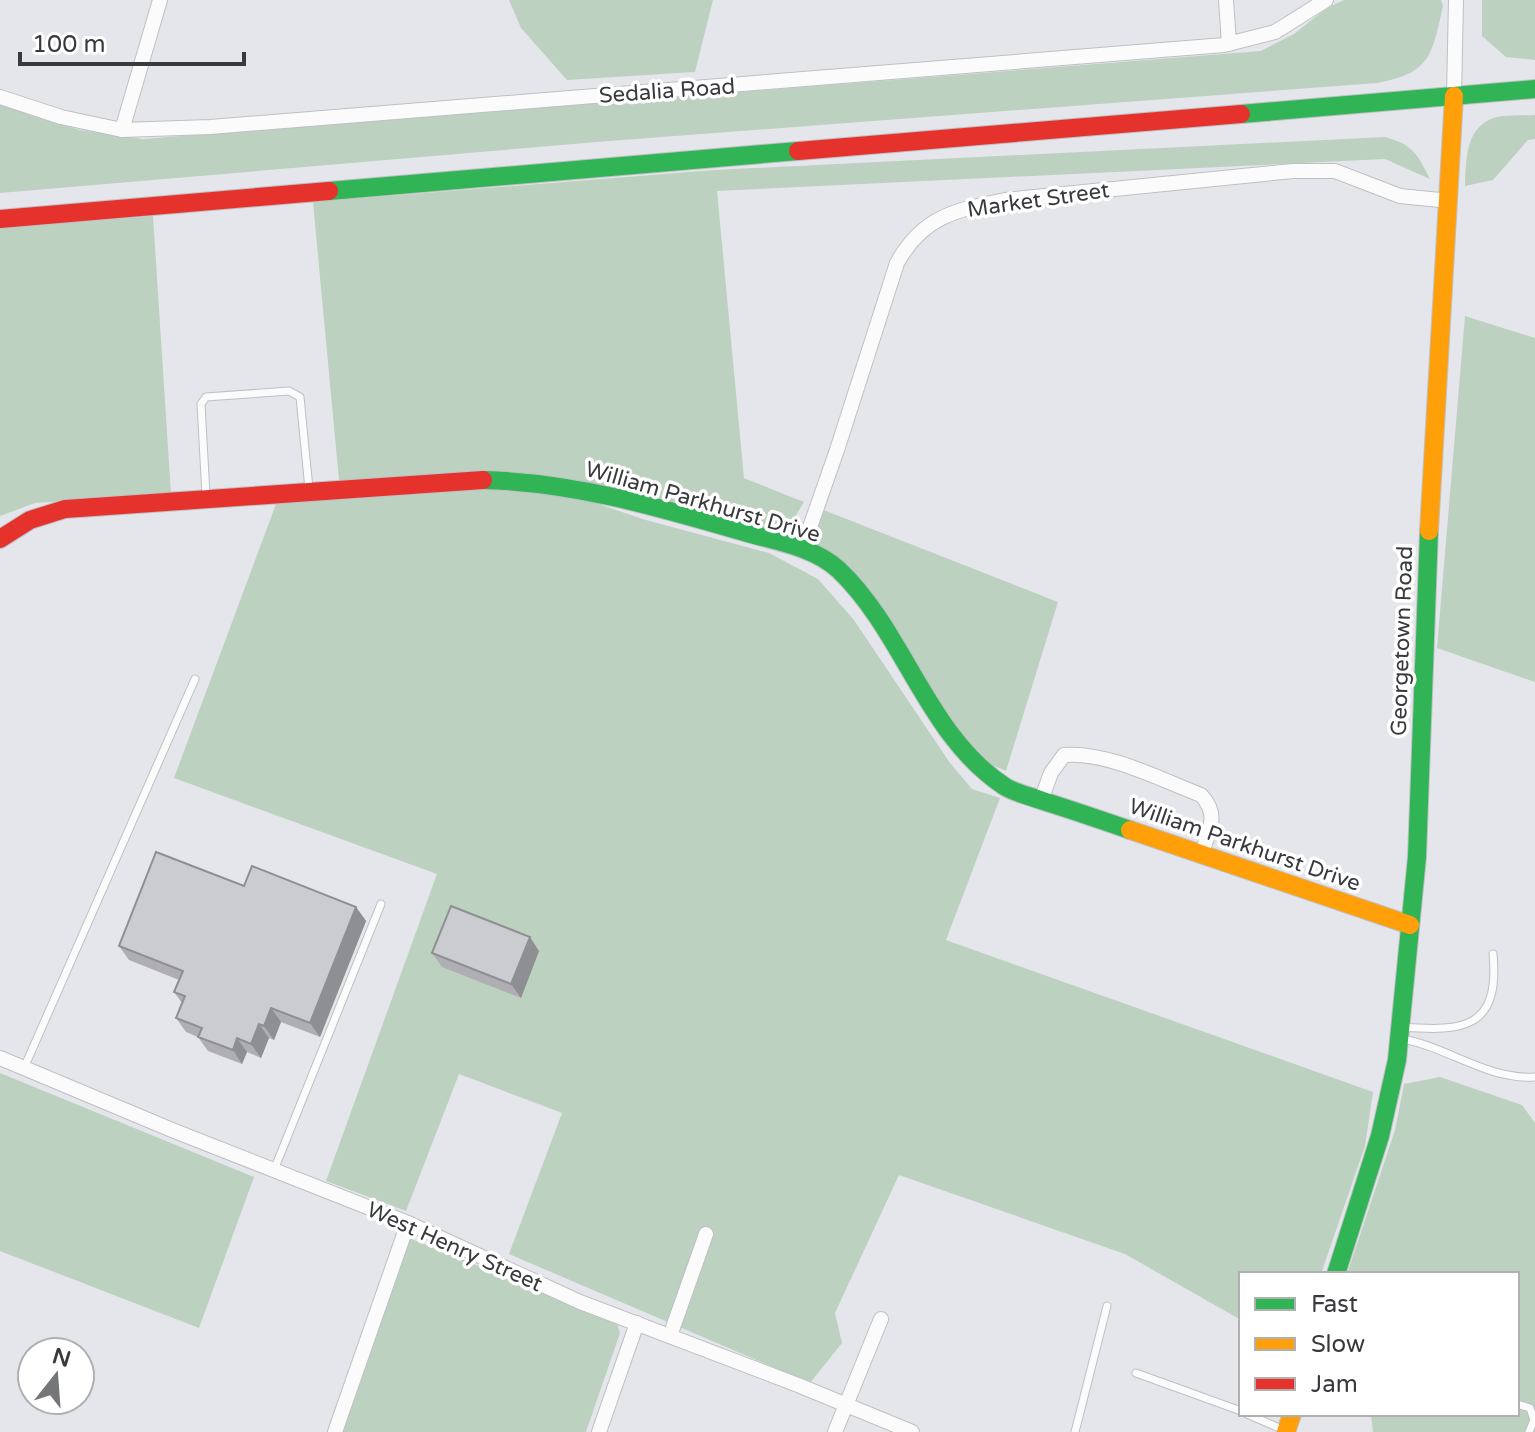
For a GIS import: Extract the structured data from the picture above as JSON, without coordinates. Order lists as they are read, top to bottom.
{
  "streets": {
    "main road": ["William Parkhurst Drive", "Georgetown Road"],
    "street": ["Sedalia Road", "Market Street", "West Henry Street"]
  },
  "crossings": [
    ["Market Street", "William Parkhurst Drive"],
    ["Market Street", "Georgetown Road"],
    ["William Parkhurst Drive", "Georgetown Road"]
  ],
  "legend": ["Fast", "Slow", "Jam"],
  "scale_bar": "100 m",
  "north": "top"
}
